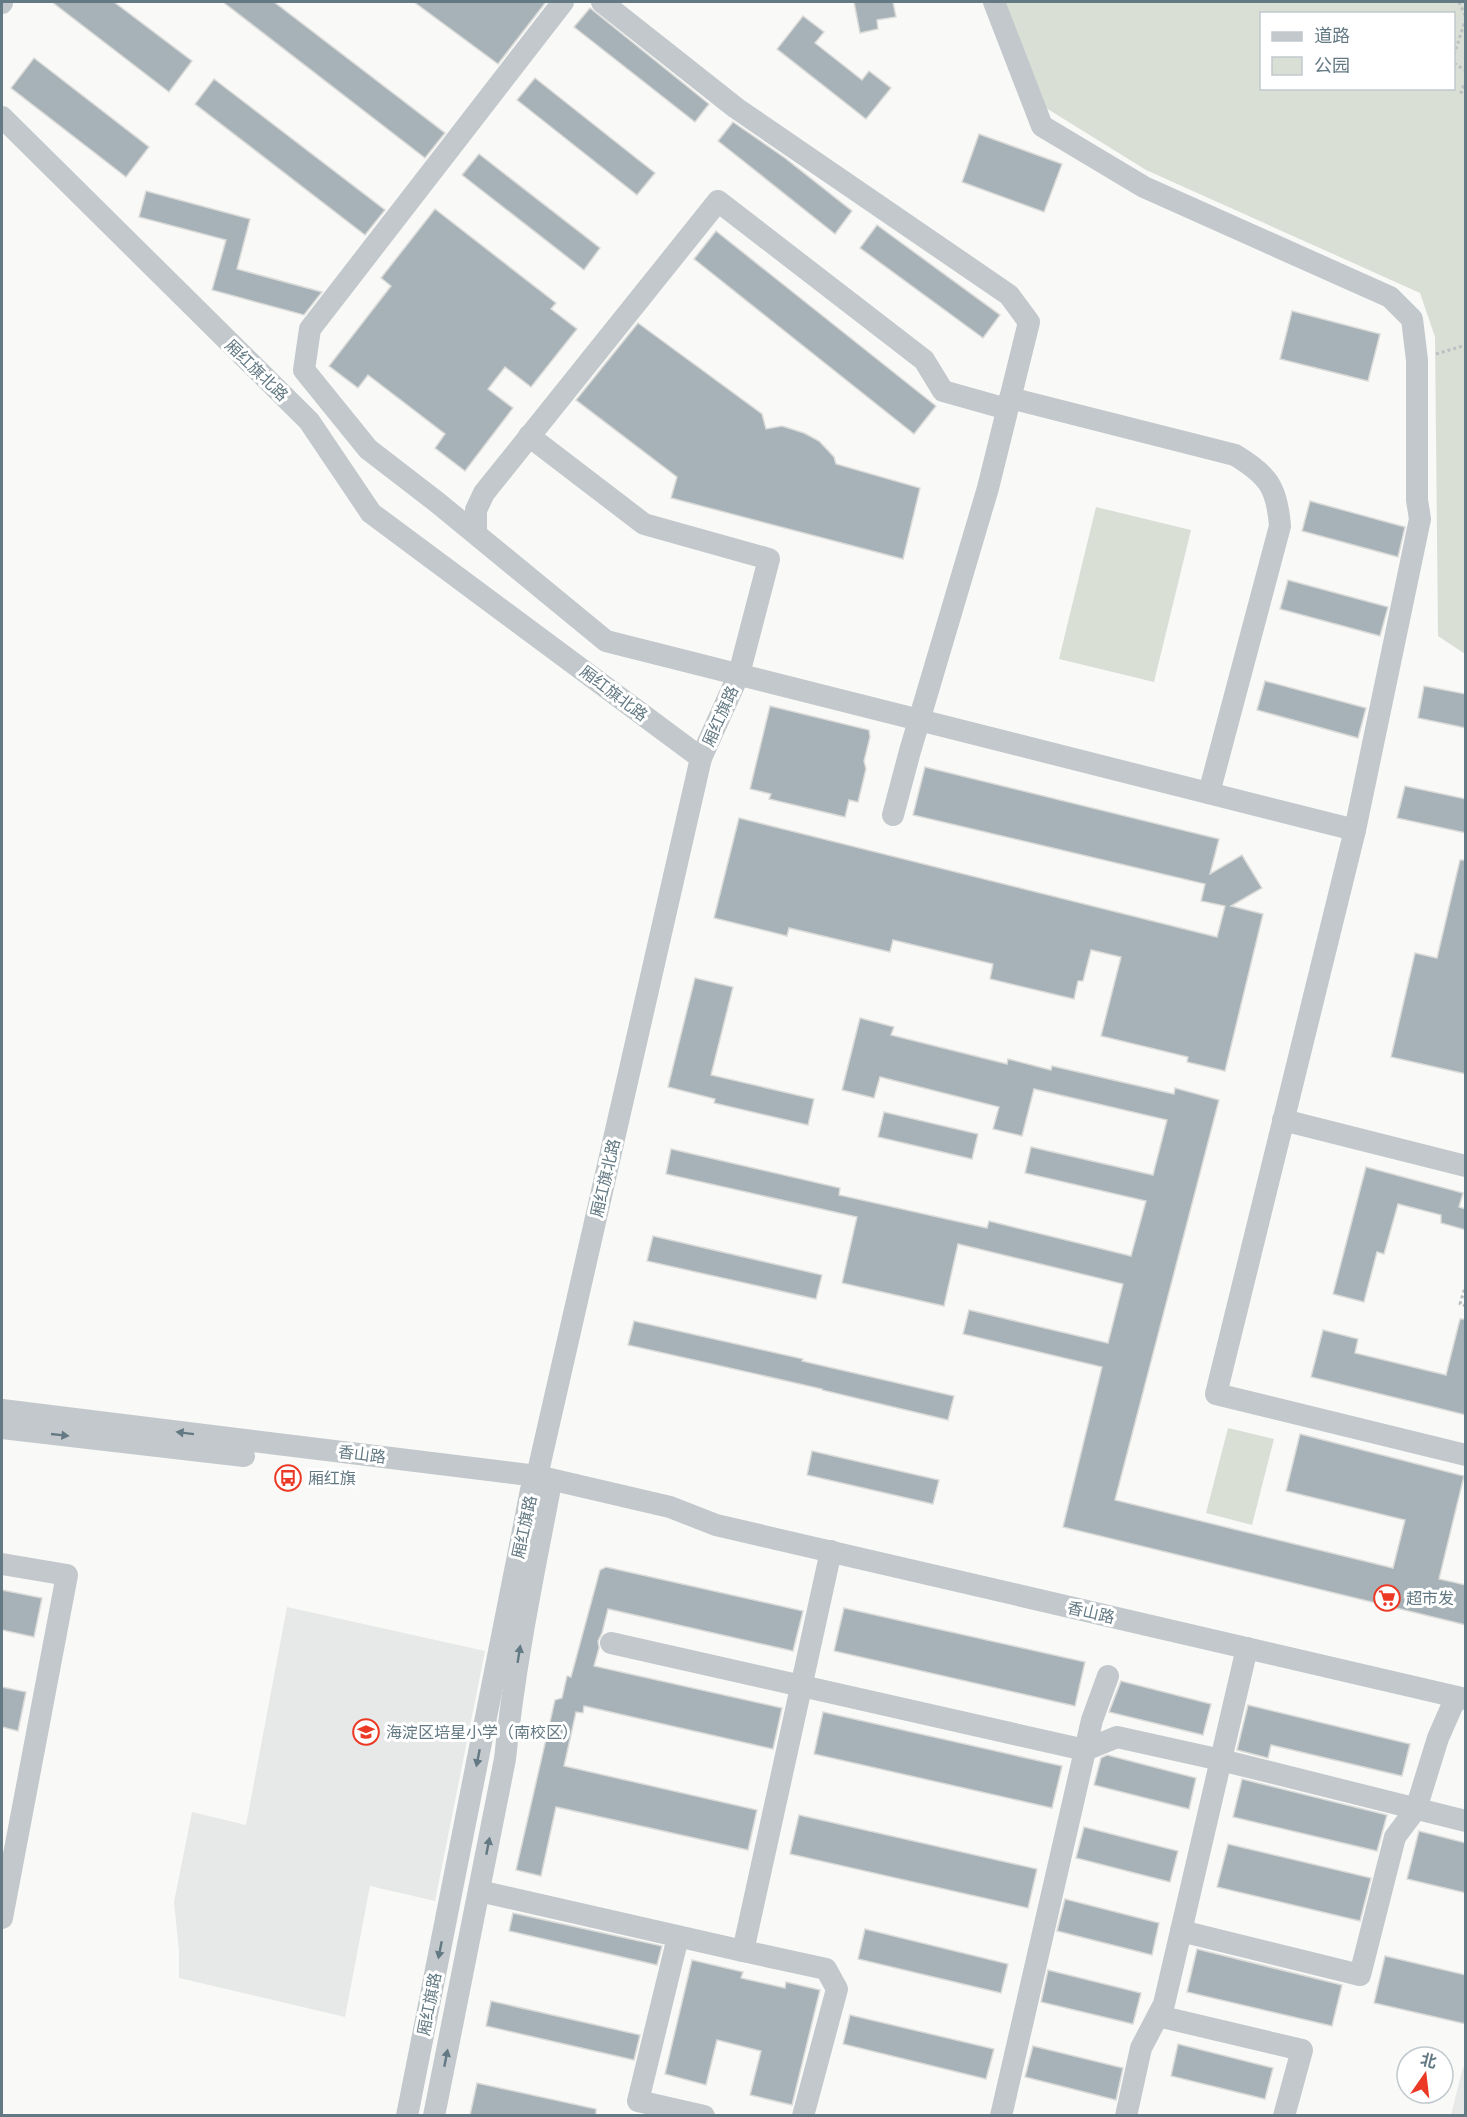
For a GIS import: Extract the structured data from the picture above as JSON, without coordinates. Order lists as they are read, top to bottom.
{
  "streets": {
    "street": ["厢红旗北路", "厢红旗路", "香山路"]
  },
  "crossings": [
    ["厢红旗北路", "厢红旗路"],
    ["厢红旗北路", "香山路"],
    ["厢红旗路", "香山路"]
  ],
  "places": {
    "bus stop": ["厢红旗"],
    "supermarket": ["超市发"],
    "school or university": ["海淀区培星小学（南校区）"]
  },
  "legend": ["道路", "公园"],
  "north": "top"
}
